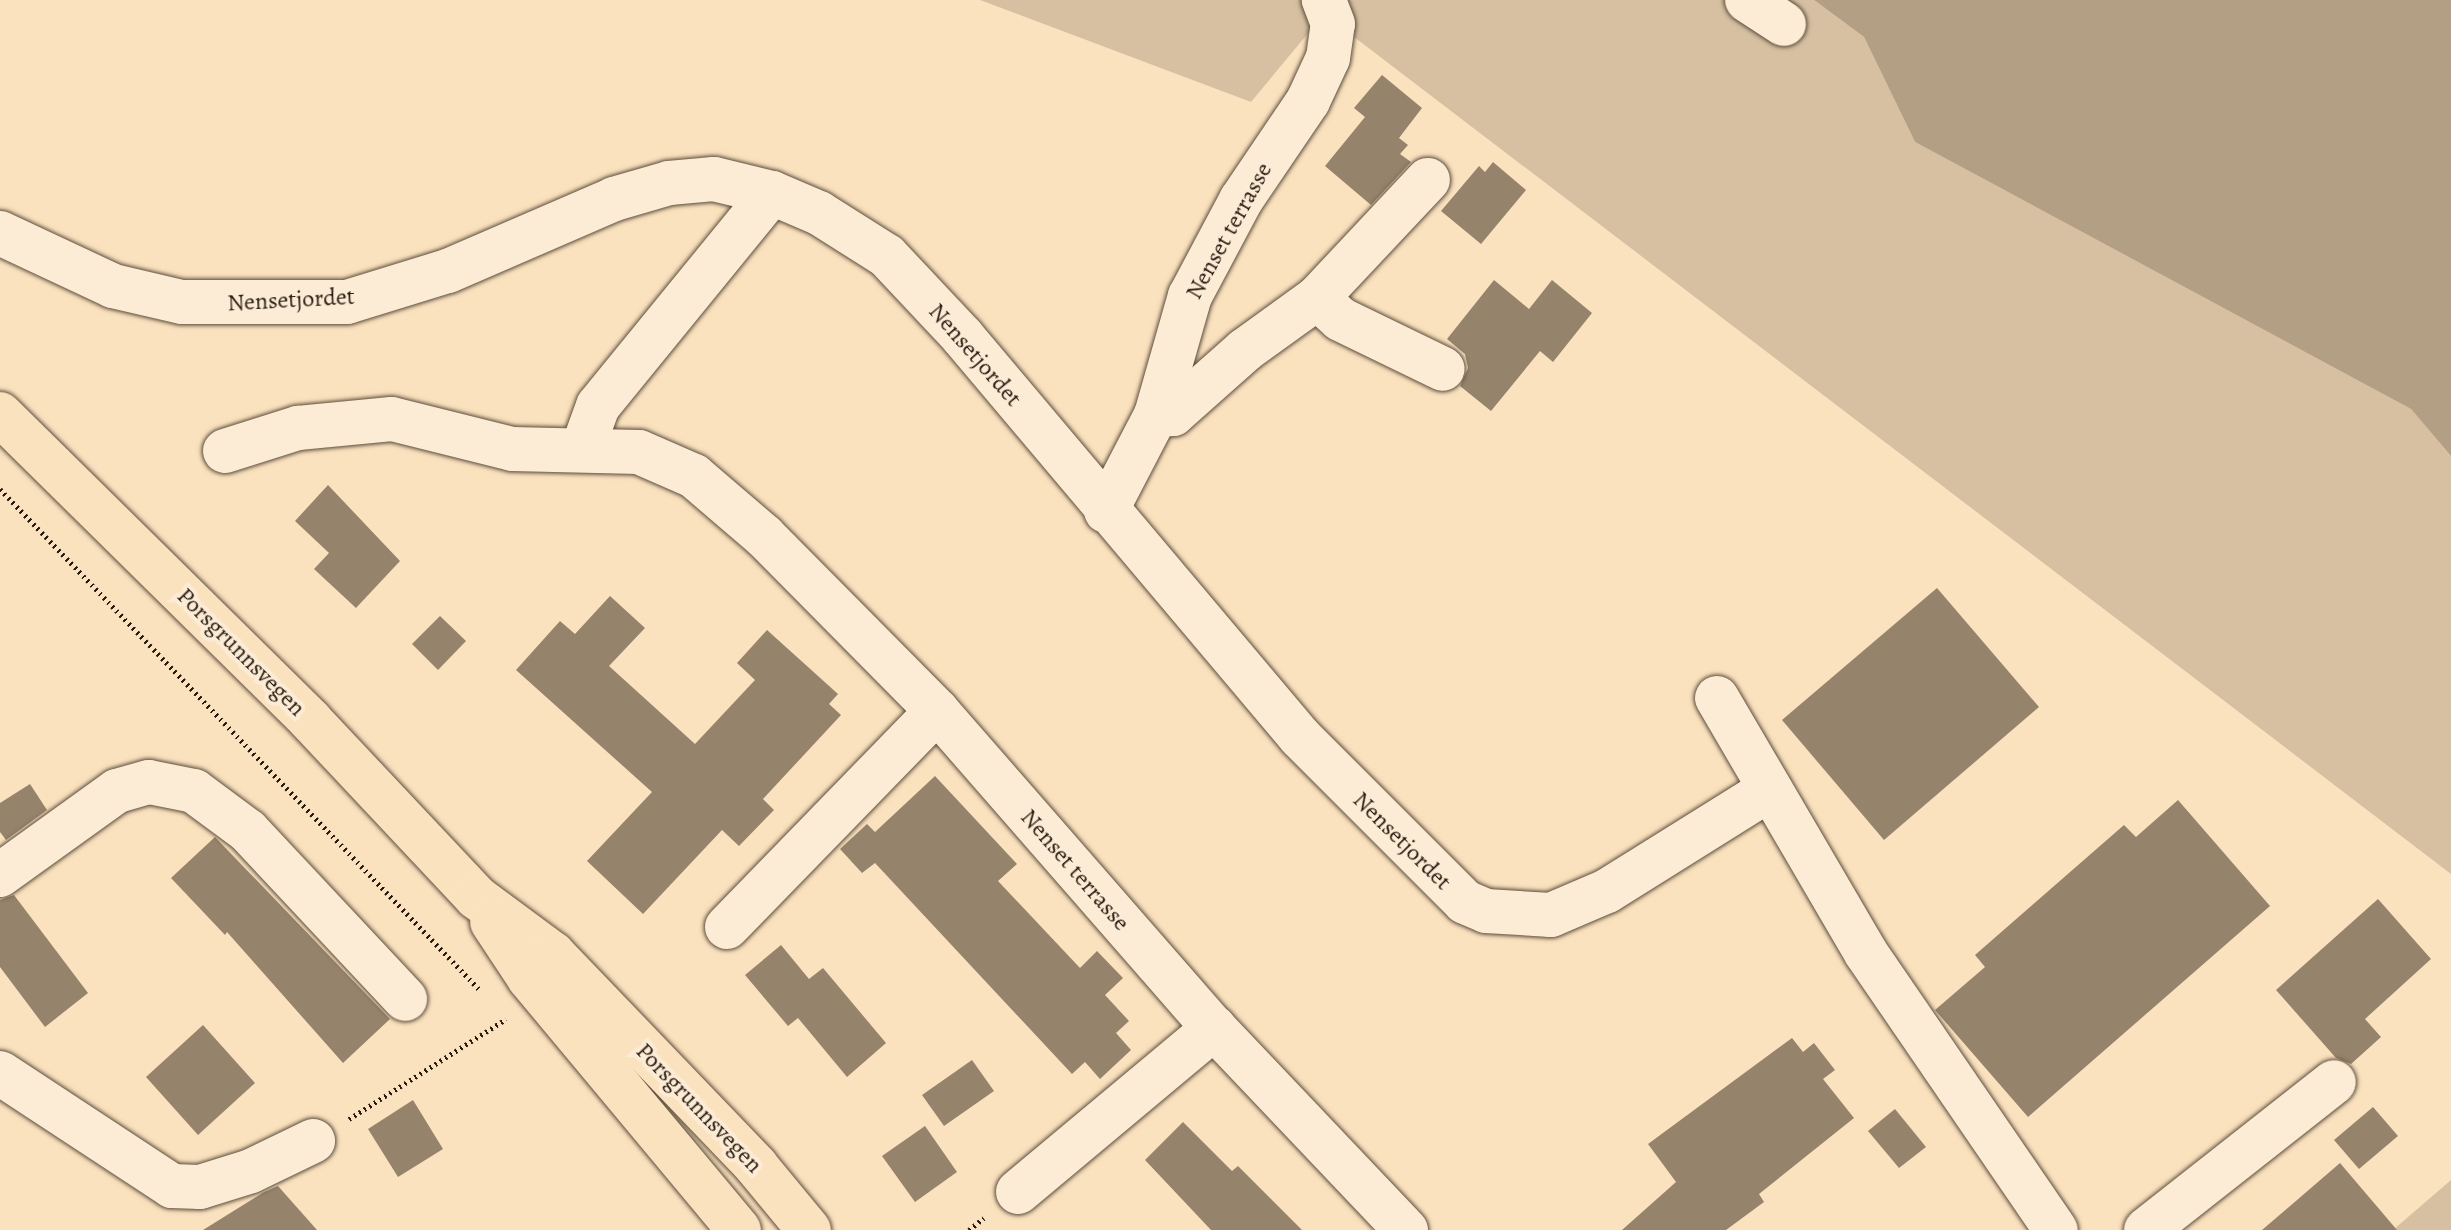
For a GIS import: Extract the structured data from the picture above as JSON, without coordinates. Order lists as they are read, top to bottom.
{
  "streets": {
    "highway": ["Porsgrunnsvegen"],
    "street": ["Nenset terrasse", "Nensetjordet"]
  },
  "crossings": [
    ["Nenset terrasse", "Nensetjordet"]
  ]
}
